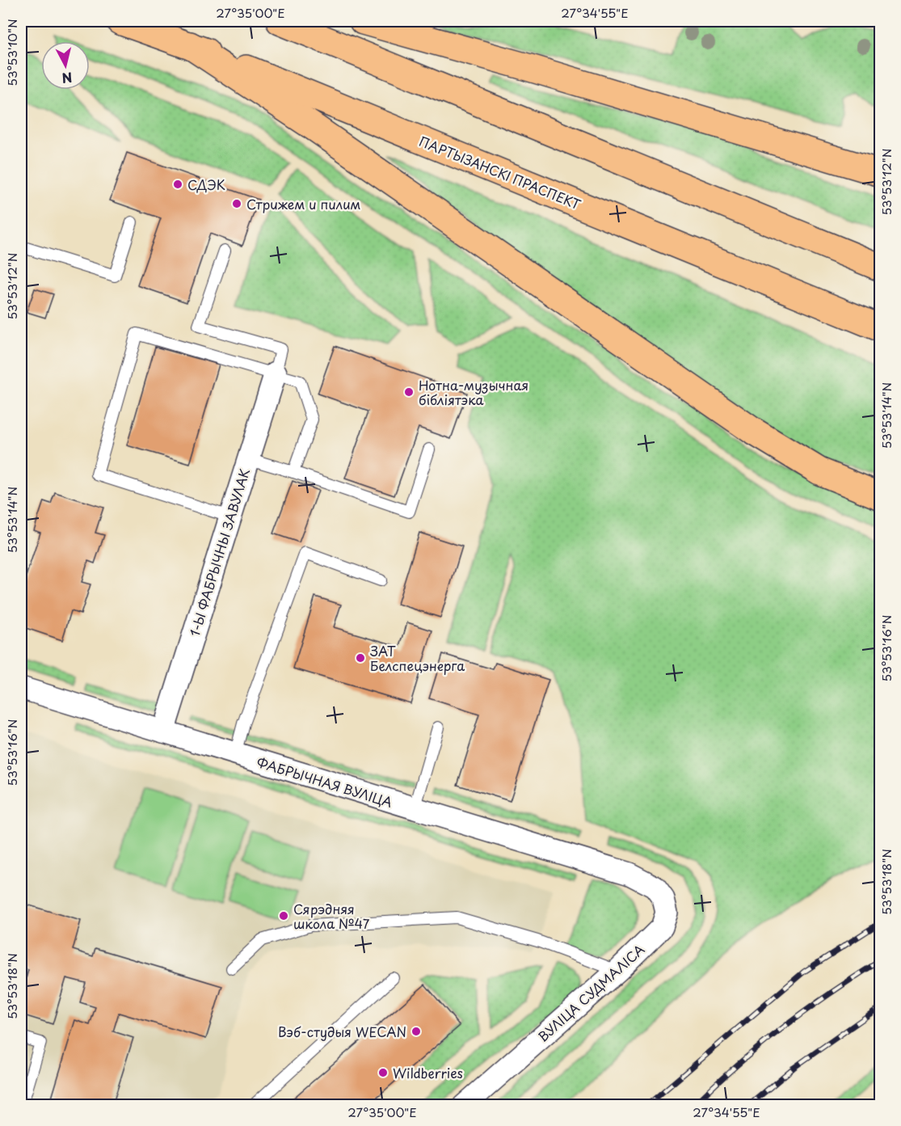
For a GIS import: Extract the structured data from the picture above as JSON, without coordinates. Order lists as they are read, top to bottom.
{
  "streets": {
    "main road": ["ПАРТЫЗАНСКІ ПРАСПЕКТ"],
    "street": ["1-Ы ФАБРЫЧНЫ ЗАВУЛАК", "ФАБРЫЧНАЯ ВУЛІЦА", "ВУЛІЦА СУДМАЛІСА"]
  },
  "crossings": [
    ["1-Ы ФАБРЫЧНЫ ЗАВУЛАК", "ФАБРЫЧНАЯ ВУЛІЦА"],
    ["ФАБРЫЧНАЯ ВУЛІЦА", "ВУЛІЦА СУДМАЛІСА"]
  ],
  "places": [
    "СДЭК",
    "Стрижем и пилим",
    "Нотна-музычная бібліятэка",
    "ЗАТ Белспецэнерга",
    "Сярэдняя школа №47",
    "Вэб-студыя WECAN",
    "Wildberries"
  ],
  "north": "bottom",
  "coordinates": [
    "27°35'00\"E",
    "27°34'55\"E",
    "53°53'10\"N",
    "53°53'12\"N",
    "53°53'14\"N",
    "53°53'16\"N",
    "53°53'18\"N"
  ]
}
